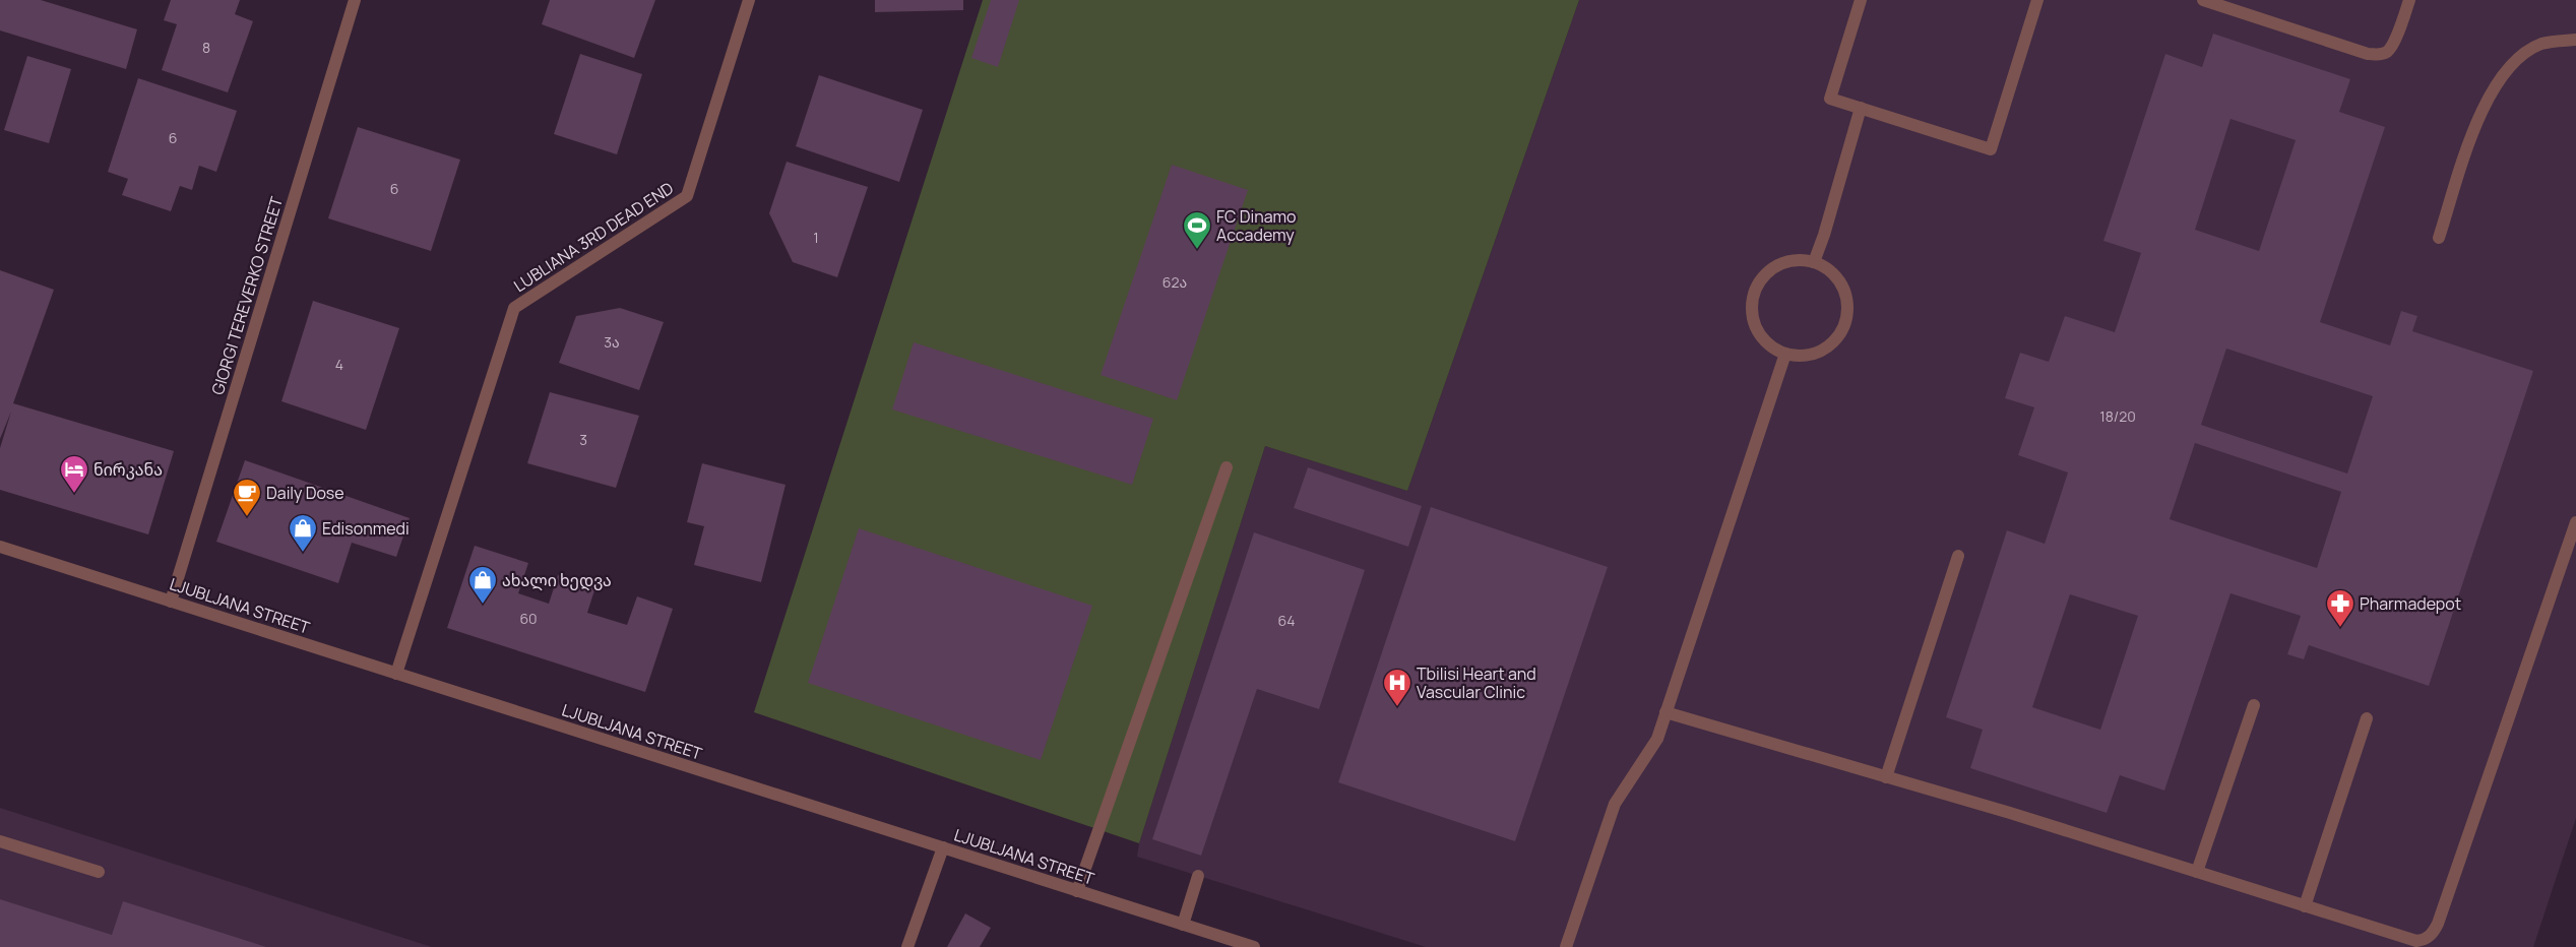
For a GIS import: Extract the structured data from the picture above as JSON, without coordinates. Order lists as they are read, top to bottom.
{
  "streets": {
    "street": ["LUBLIANA 3RD DEAD END", "GIORGI TEREVERKO STREET", "LJUBLJANA STREET"]
  },
  "crossings": [
    ["LUBLIANA 3RD DEAD END", "LJUBLJANA STREET"],
    ["GIORGI TEREVERKO STREET", "LJUBLJANA STREET"]
  ],
  "places": {
    "sports": ["FC Dinamo Accademy"],
    "hotel": ["ნირკანა"],
    "cafe": ["Daily Dose"],
    "shop": ["Edisonmedi", "ახალი ხედვა"],
    "pharmacy": ["Pharmadepot"],
    "hospital": ["Tbilisi Heart and Vascular Clinic"]
  },
  "house_numbers": [
    "8",
    "6",
    "6",
    "1",
    "62ა",
    "3ა",
    "4",
    "18/20",
    "3",
    "60",
    "64"
  ]
}
